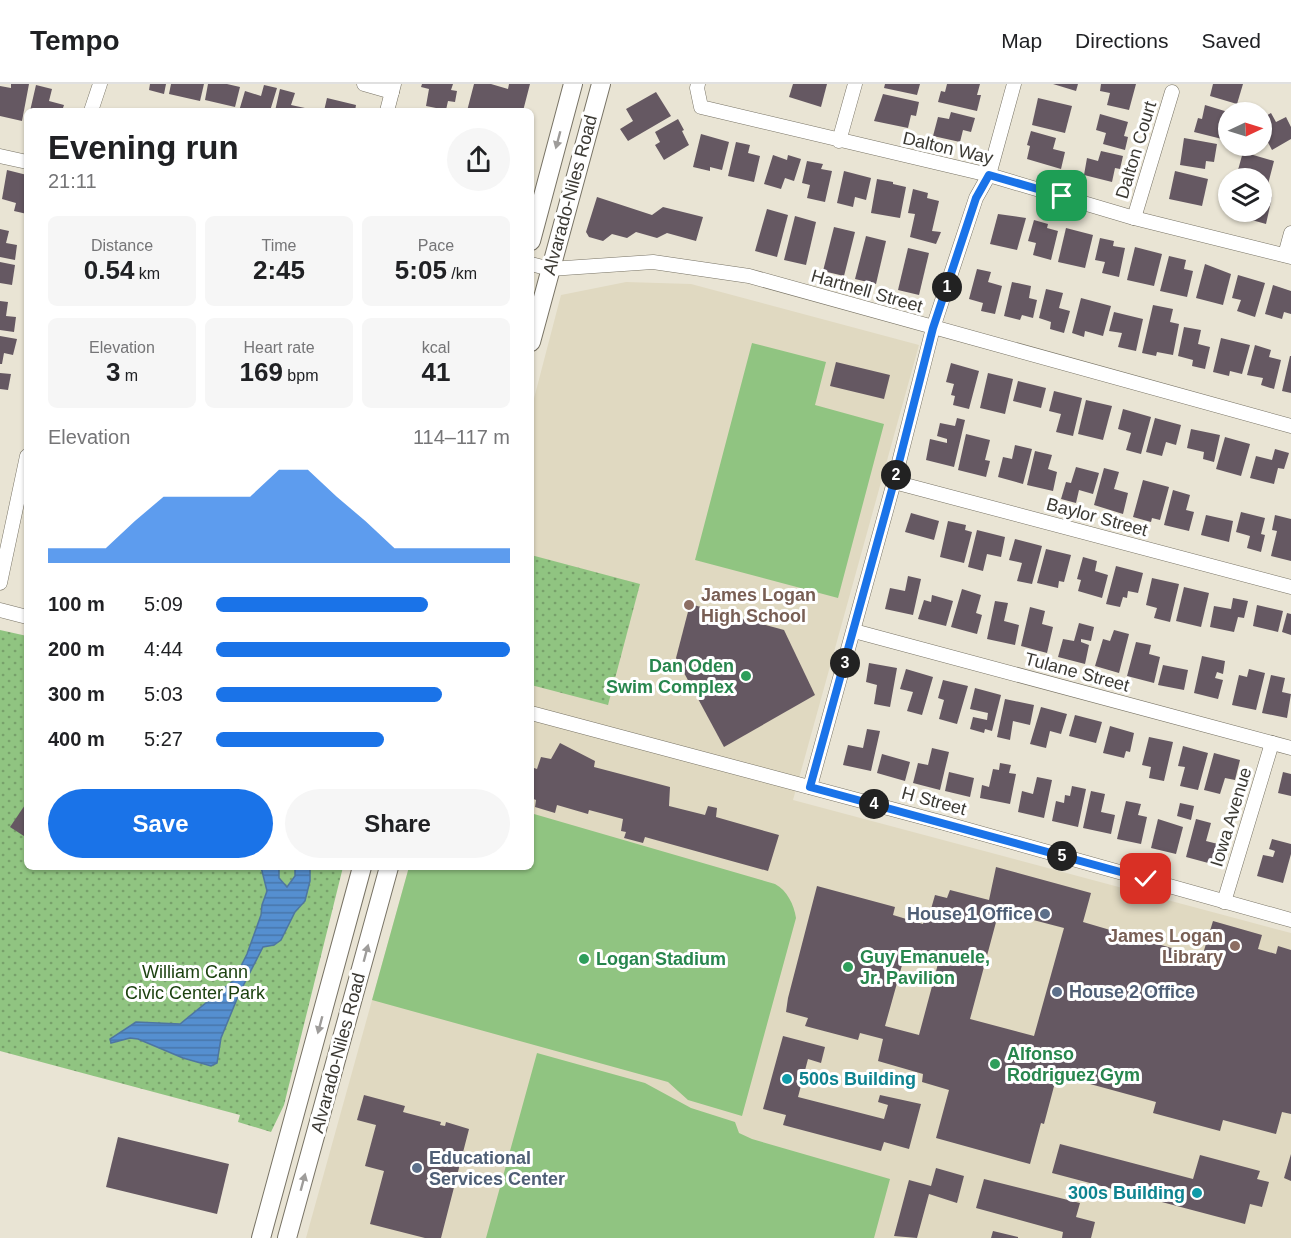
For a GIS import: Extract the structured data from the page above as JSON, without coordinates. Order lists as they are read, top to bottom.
{
  "streets": {
    "main road": ["Alvarado-Niles Road"],
    "street": [
      "Dalton Way",
      "Dalton Court",
      "Hartnell Street",
      "Baylor Street",
      "Tulane Street",
      "H Street",
      "Iowa Avenue"
    ]
  },
  "crossings": [
    ["Dalton Way", "Dalton Court"],
    ["Alvarado-Niles Road", "Hartnell Street"],
    ["Tulane Street", "Iowa Avenue"],
    ["H Street", "Iowa Avenue"]
  ],
  "parks": ["William Cann Civic Center Park"],
  "places": [
    "James Logan High School",
    "Dan Oden Swim Complex",
    "House 1 Office",
    "James Logan Library",
    "Logan Stadium",
    "Guy Emanuele, Jr. Pavilion",
    "House 2 Office",
    "Alfonso Rodriguez Gym",
    "500s Building",
    "Educational Services Center",
    "300s Building"
  ],
  "north": "right",
  "page": {
    "header": "Tempo",
    "nav": ["Map", "Directions", "Saved"],
    "heading": ["Evening run", "21:11"],
    "stats": [
      ["Distance", "0.54 km"],
      ["Time", "2:45"],
      ["Pace", "5:05 /km"],
      ["Elevation", "3 m"],
      ["Heart rate", "169 bpm"],
      ["kcal", "41"]
    ],
    "pins": [
      "1",
      "2",
      "3",
      "4",
      "5"
    ],
    "chart": ["Elevation", "114–117 m"],
    "list": [
      {
        "name": "100 m",
        "note": "5:09"
      },
      {
        "name": "200 m",
        "note": "4:44"
      },
      {
        "name": "300 m",
        "note": "5:03"
      },
      {
        "name": "400 m",
        "note": "5:27"
      }
    ],
    "buttons": ["Save", "Share"]
  }
}
